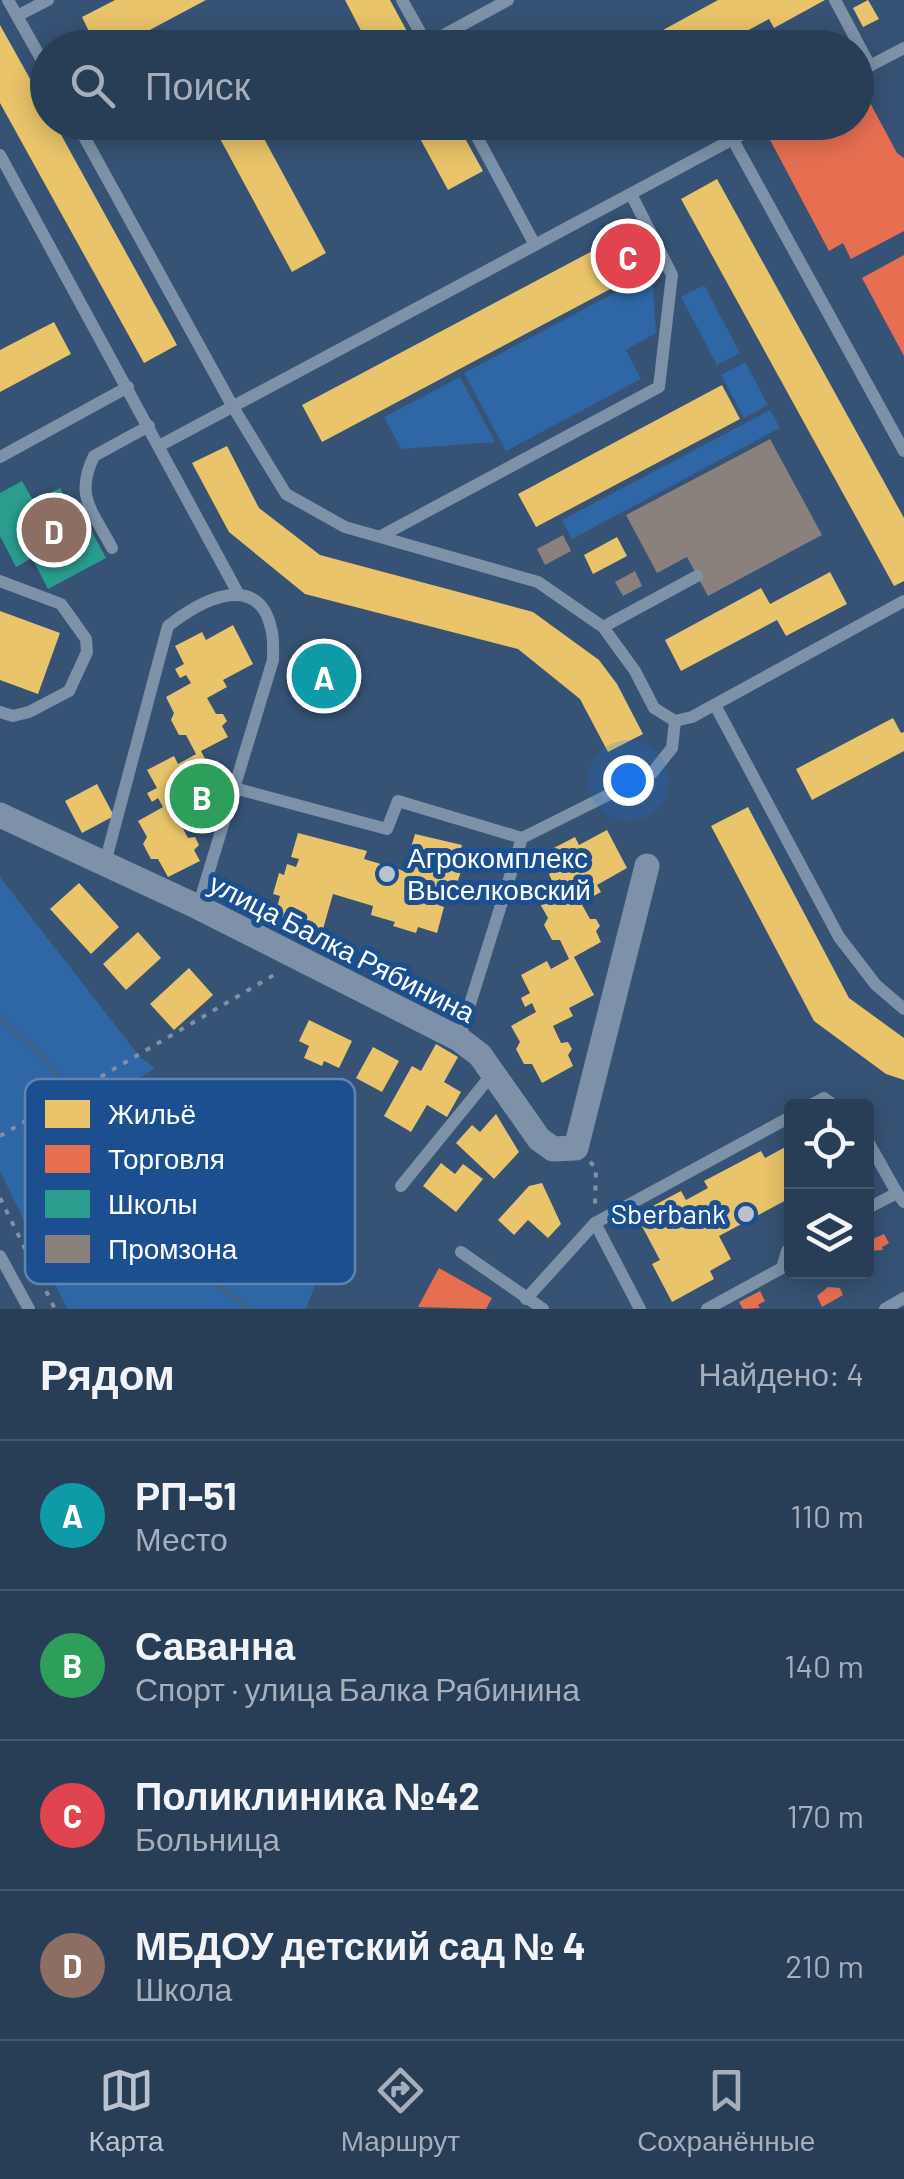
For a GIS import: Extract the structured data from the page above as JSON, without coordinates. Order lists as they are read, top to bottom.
{
  "streets": {
    "street": ["улица Балка Рябинина"]
  },
  "places": ["Агрокомплекс Выселковский", "Sberbank"],
  "legend": [
    "Жильё",
    "Торговля",
    "Школы",
    "Промзона"
  ],
  "page": {
    "search": "Поиск",
    "pins": [
      "C",
      "D",
      "A",
      "B"
    ],
    "heading": ["Рядом", "Найдено: 4"],
    "list": [
      {
        "mark": "A",
        "name": "РП-51",
        "note": "Место",
        "value": "110 m"
      },
      {
        "mark": "B",
        "name": "Саванна",
        "note": "Спорт · улица Балка Рябинина",
        "value": "140 m"
      },
      {
        "mark": "C",
        "name": "Поликлиника №42",
        "note": "Больница",
        "value": "170 m"
      },
      {
        "mark": "D",
        "name": "МБДОУ детский сад № 4",
        "note": "Школа",
        "value": "210 m"
      }
    ],
    "nav": ["Карта", "Маршрут", "Сохранённые"]
  }
}
